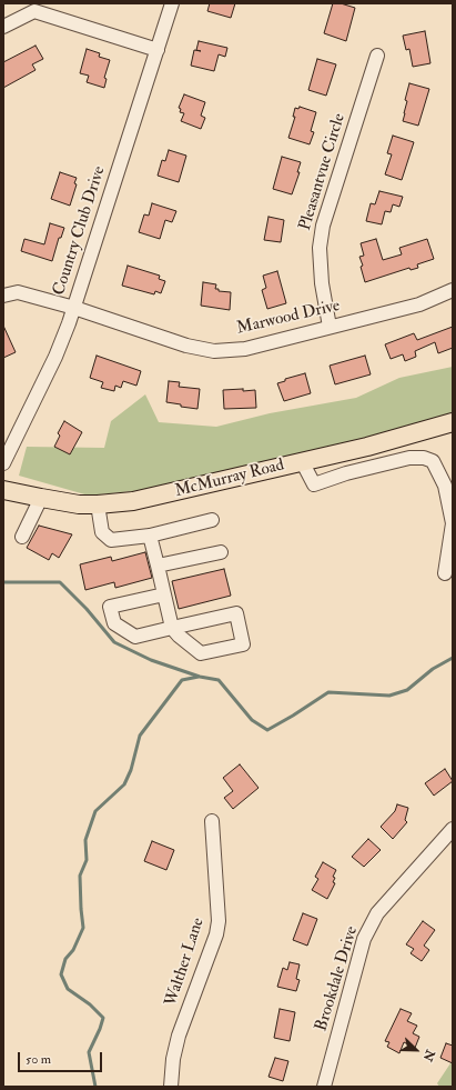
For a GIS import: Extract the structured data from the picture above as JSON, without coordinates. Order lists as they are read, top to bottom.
{
  "streets": {
    "main road": ["McMurray Road"],
    "street": [
      "Pleasantvue Circle",
      "Country Club Drive",
      "Marwood Drive",
      "Walther Lane",
      "Brookdale Drive"
    ]
  },
  "crossings": [
    ["Pleasantvue Circle", "Marwood Drive"],
    ["Country Club Drive", "Marwood Drive"]
  ],
  "scale_bar": "50 m",
  "north": "bottom right"
}
